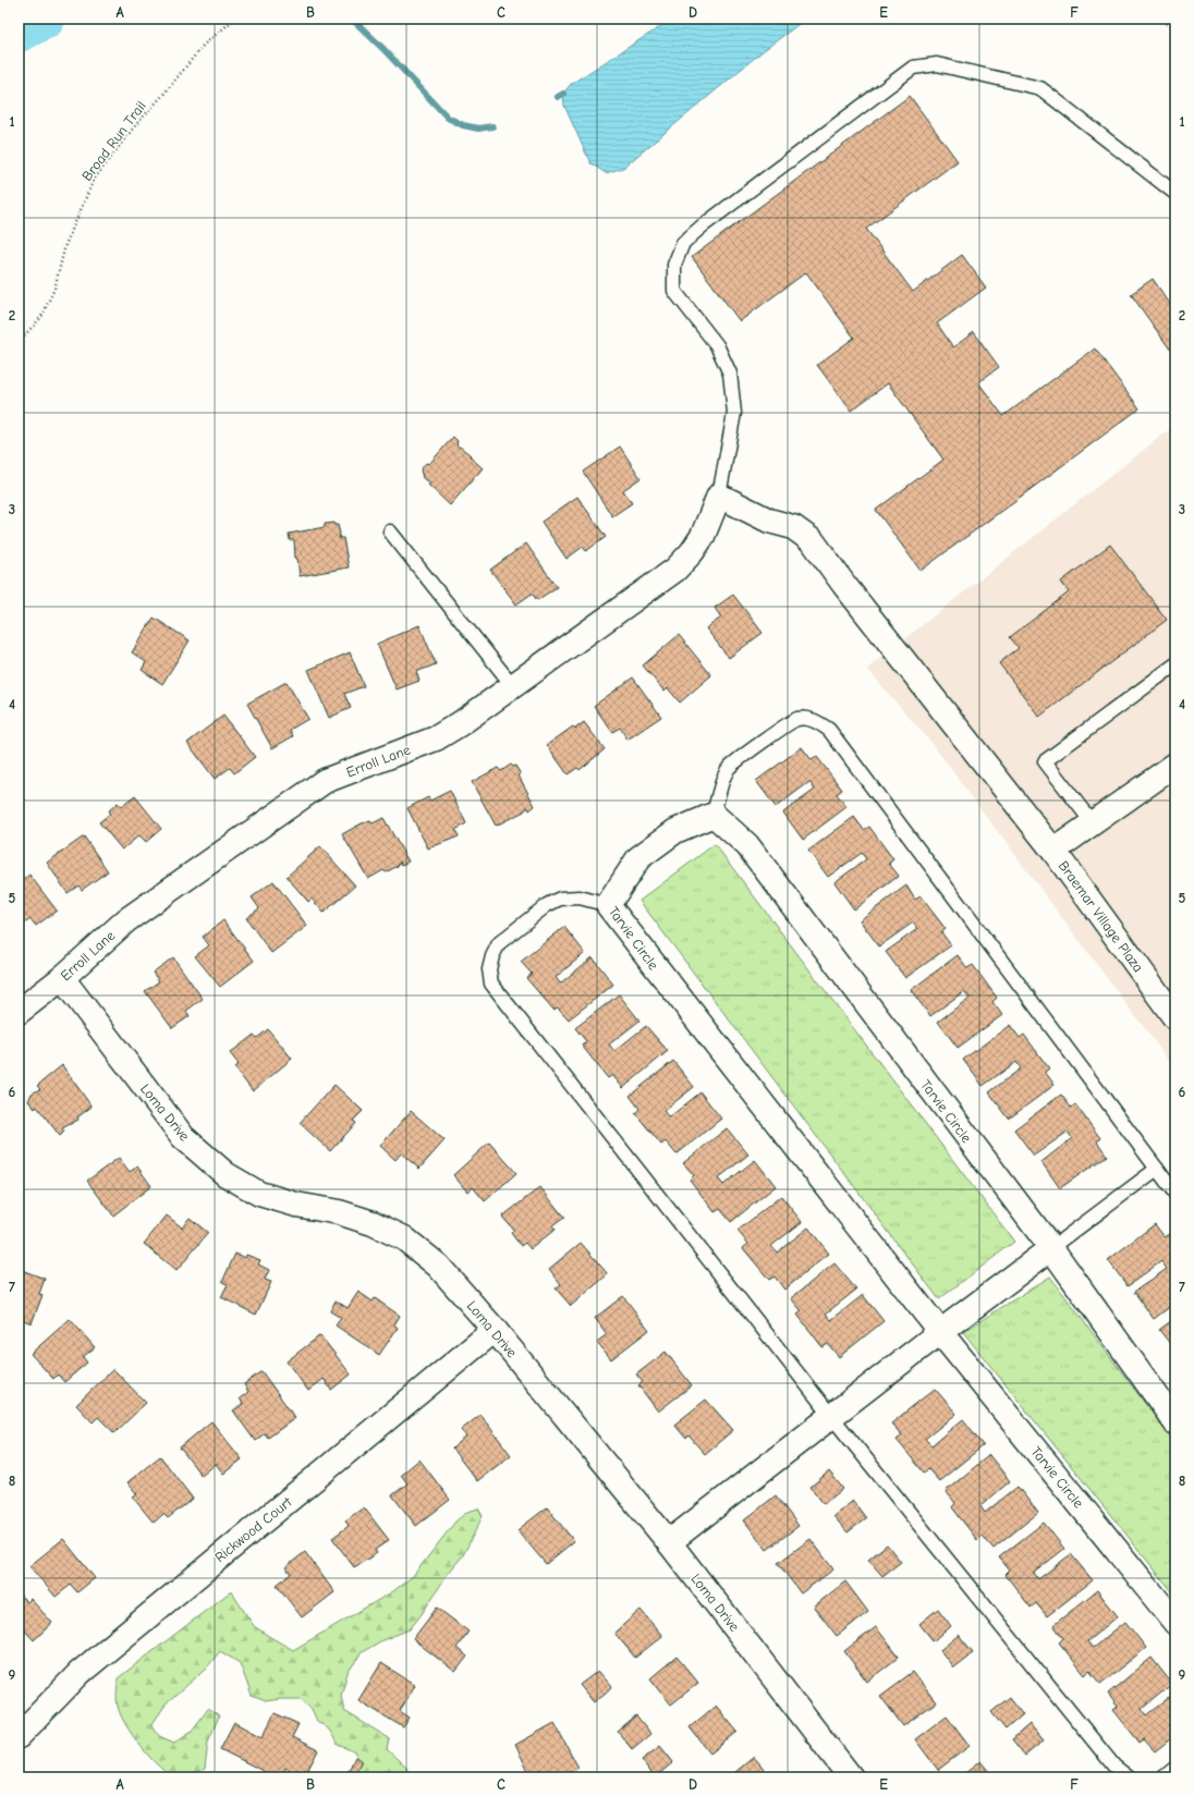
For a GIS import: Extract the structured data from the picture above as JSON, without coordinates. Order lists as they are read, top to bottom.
{
  "streets": {
    "street": [
      "Erroll Lane",
      "Braemar Village Plaza",
      "Tarvie Circle",
      "Loma Drive",
      "Rickwood Court"
    ],
    "path": ["Broad Run Trail"]
  },
  "crossings": [
    ["Erroll Lane", "Loma Drive"],
    ["Loma Drive", "Rickwood Court"]
  ],
  "grid": {
    "columns": [
      "A",
      "B",
      "C",
      "D",
      "E",
      "F"
    ],
    "rows": [
      "1",
      "2",
      "3",
      "4",
      "5",
      "6",
      "7",
      "8",
      "9"
    ]
  }
}
